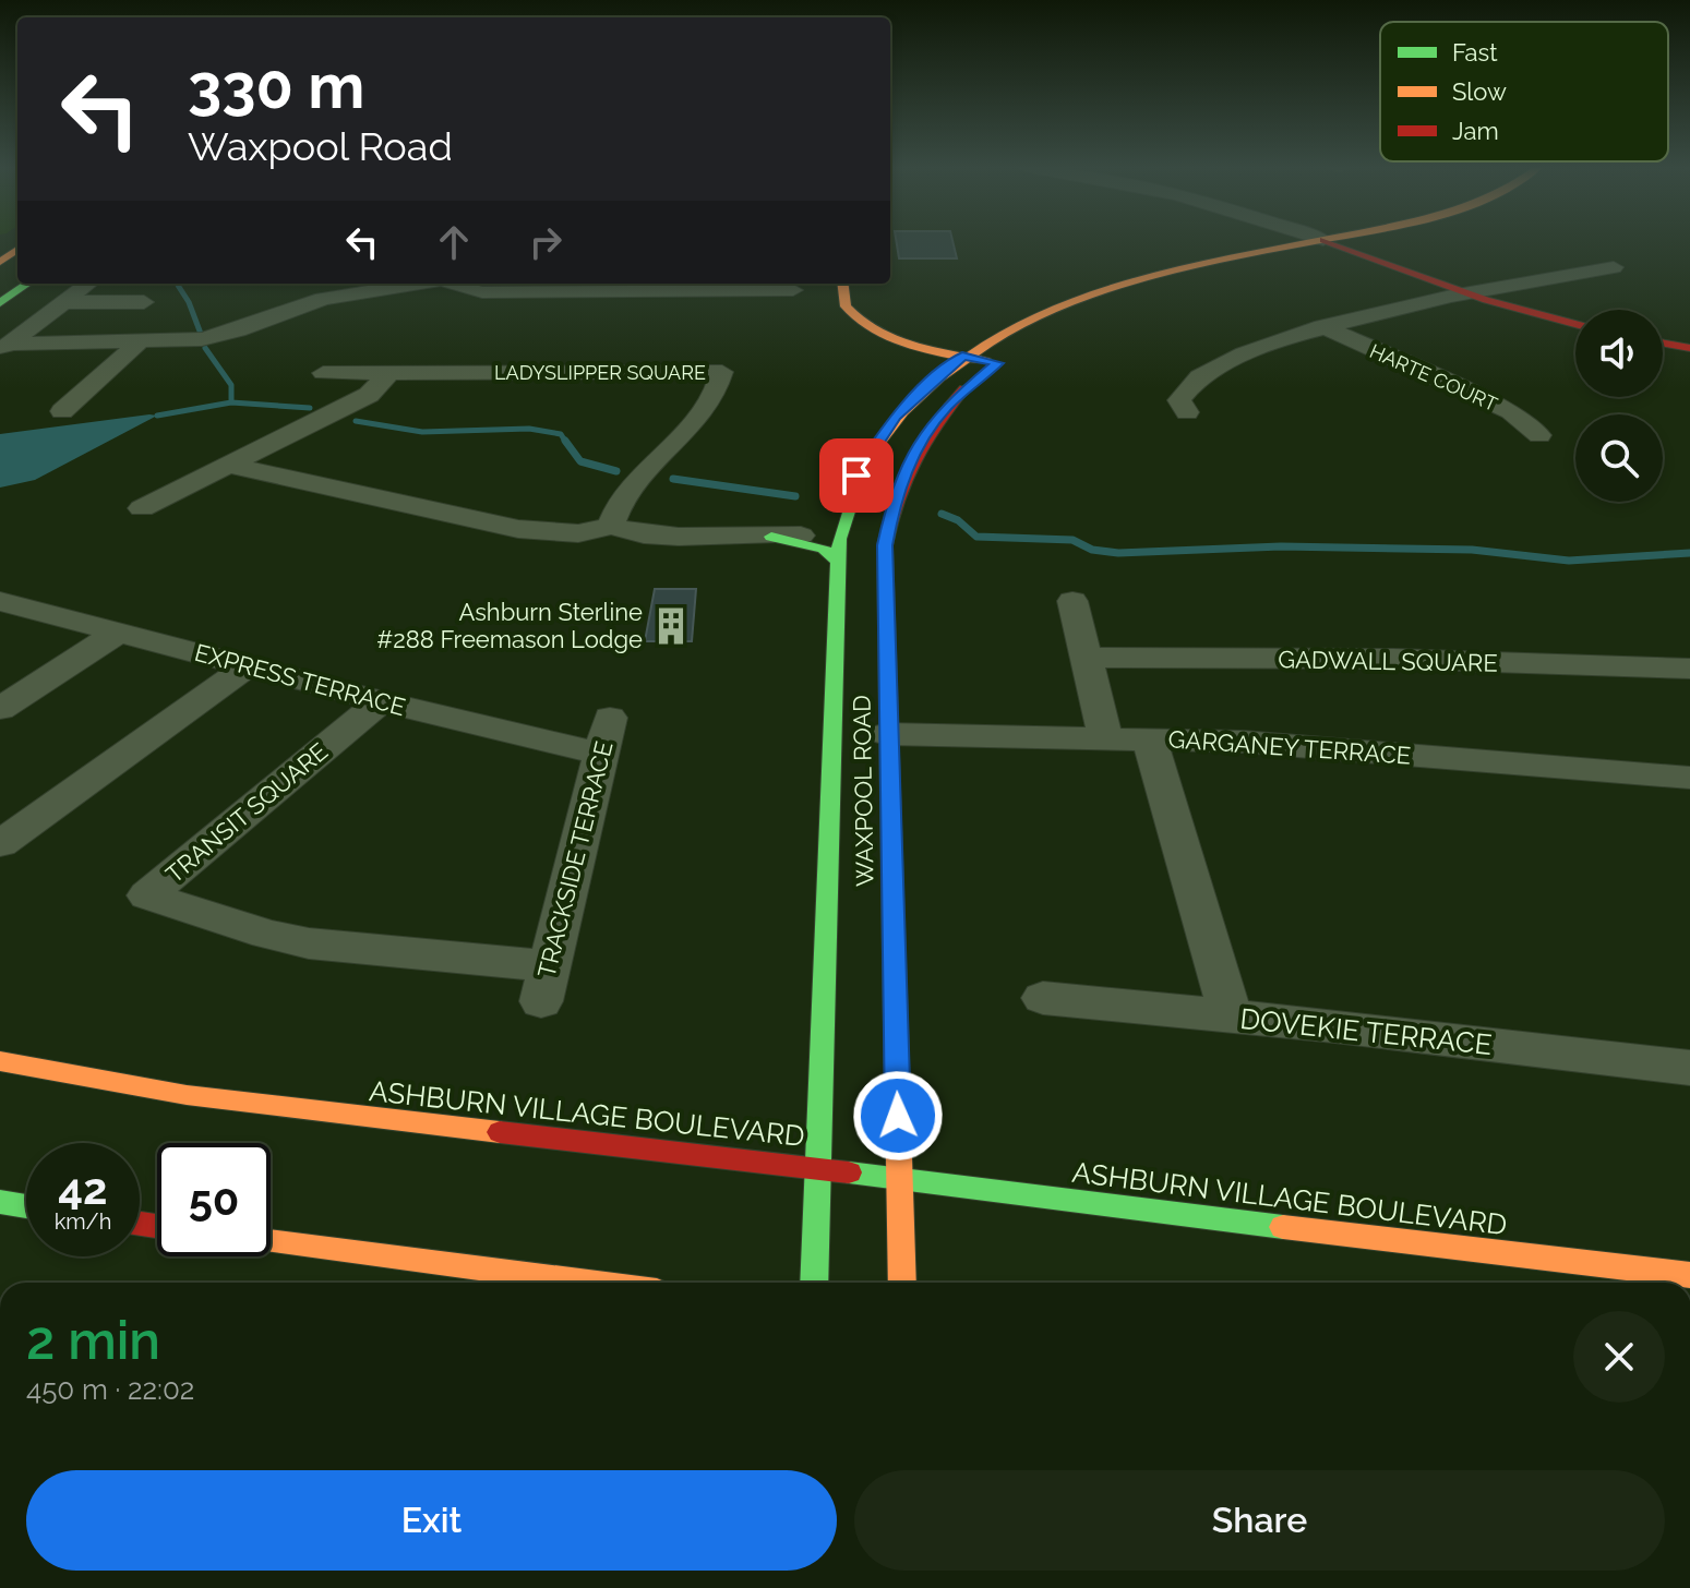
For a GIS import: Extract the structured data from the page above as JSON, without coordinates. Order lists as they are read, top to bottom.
{
  "streets": {
    "main road": ["WAXPOOL ROAD", "ASHBURN VILLAGE BOULEVARD"],
    "street": [
      "LADYSLIPPER SQUARE",
      "HARTE COURT",
      "GADWALL SQUARE",
      "EXPRESS TERRACE",
      "GARGANEY TERRACE",
      "TRANSIT SQUARE",
      "TRACKSIDE TERRACE",
      "DOVEKIE TERRACE"
    ]
  },
  "crossings": [
    ["EXPRESS TERRACE", "TRANSIT SQUARE"],
    ["EXPRESS TERRACE", "TRACKSIDE TERRACE"],
    ["GARGANEY TERRACE", "WAXPOOL ROAD"],
    ["WAXPOOL ROAD", "ASHBURN VILLAGE BOULEVARD"],
    ["TRANSIT SQUARE", "TRACKSIDE TERRACE"]
  ],
  "places": {
    "building": ["Ashburn Sterline #288 Freemason Lodge"]
  },
  "legend": ["Fast", "Slow", "Jam"],
  "page": {
    "turn": ["330 m", "Waxpool Road"],
    "speed": "42 km/h",
    "limit": "50",
    "heading": ["2 min", "450 m · 22:02"],
    "buttons": ["Exit", "Share"]
  }
}
